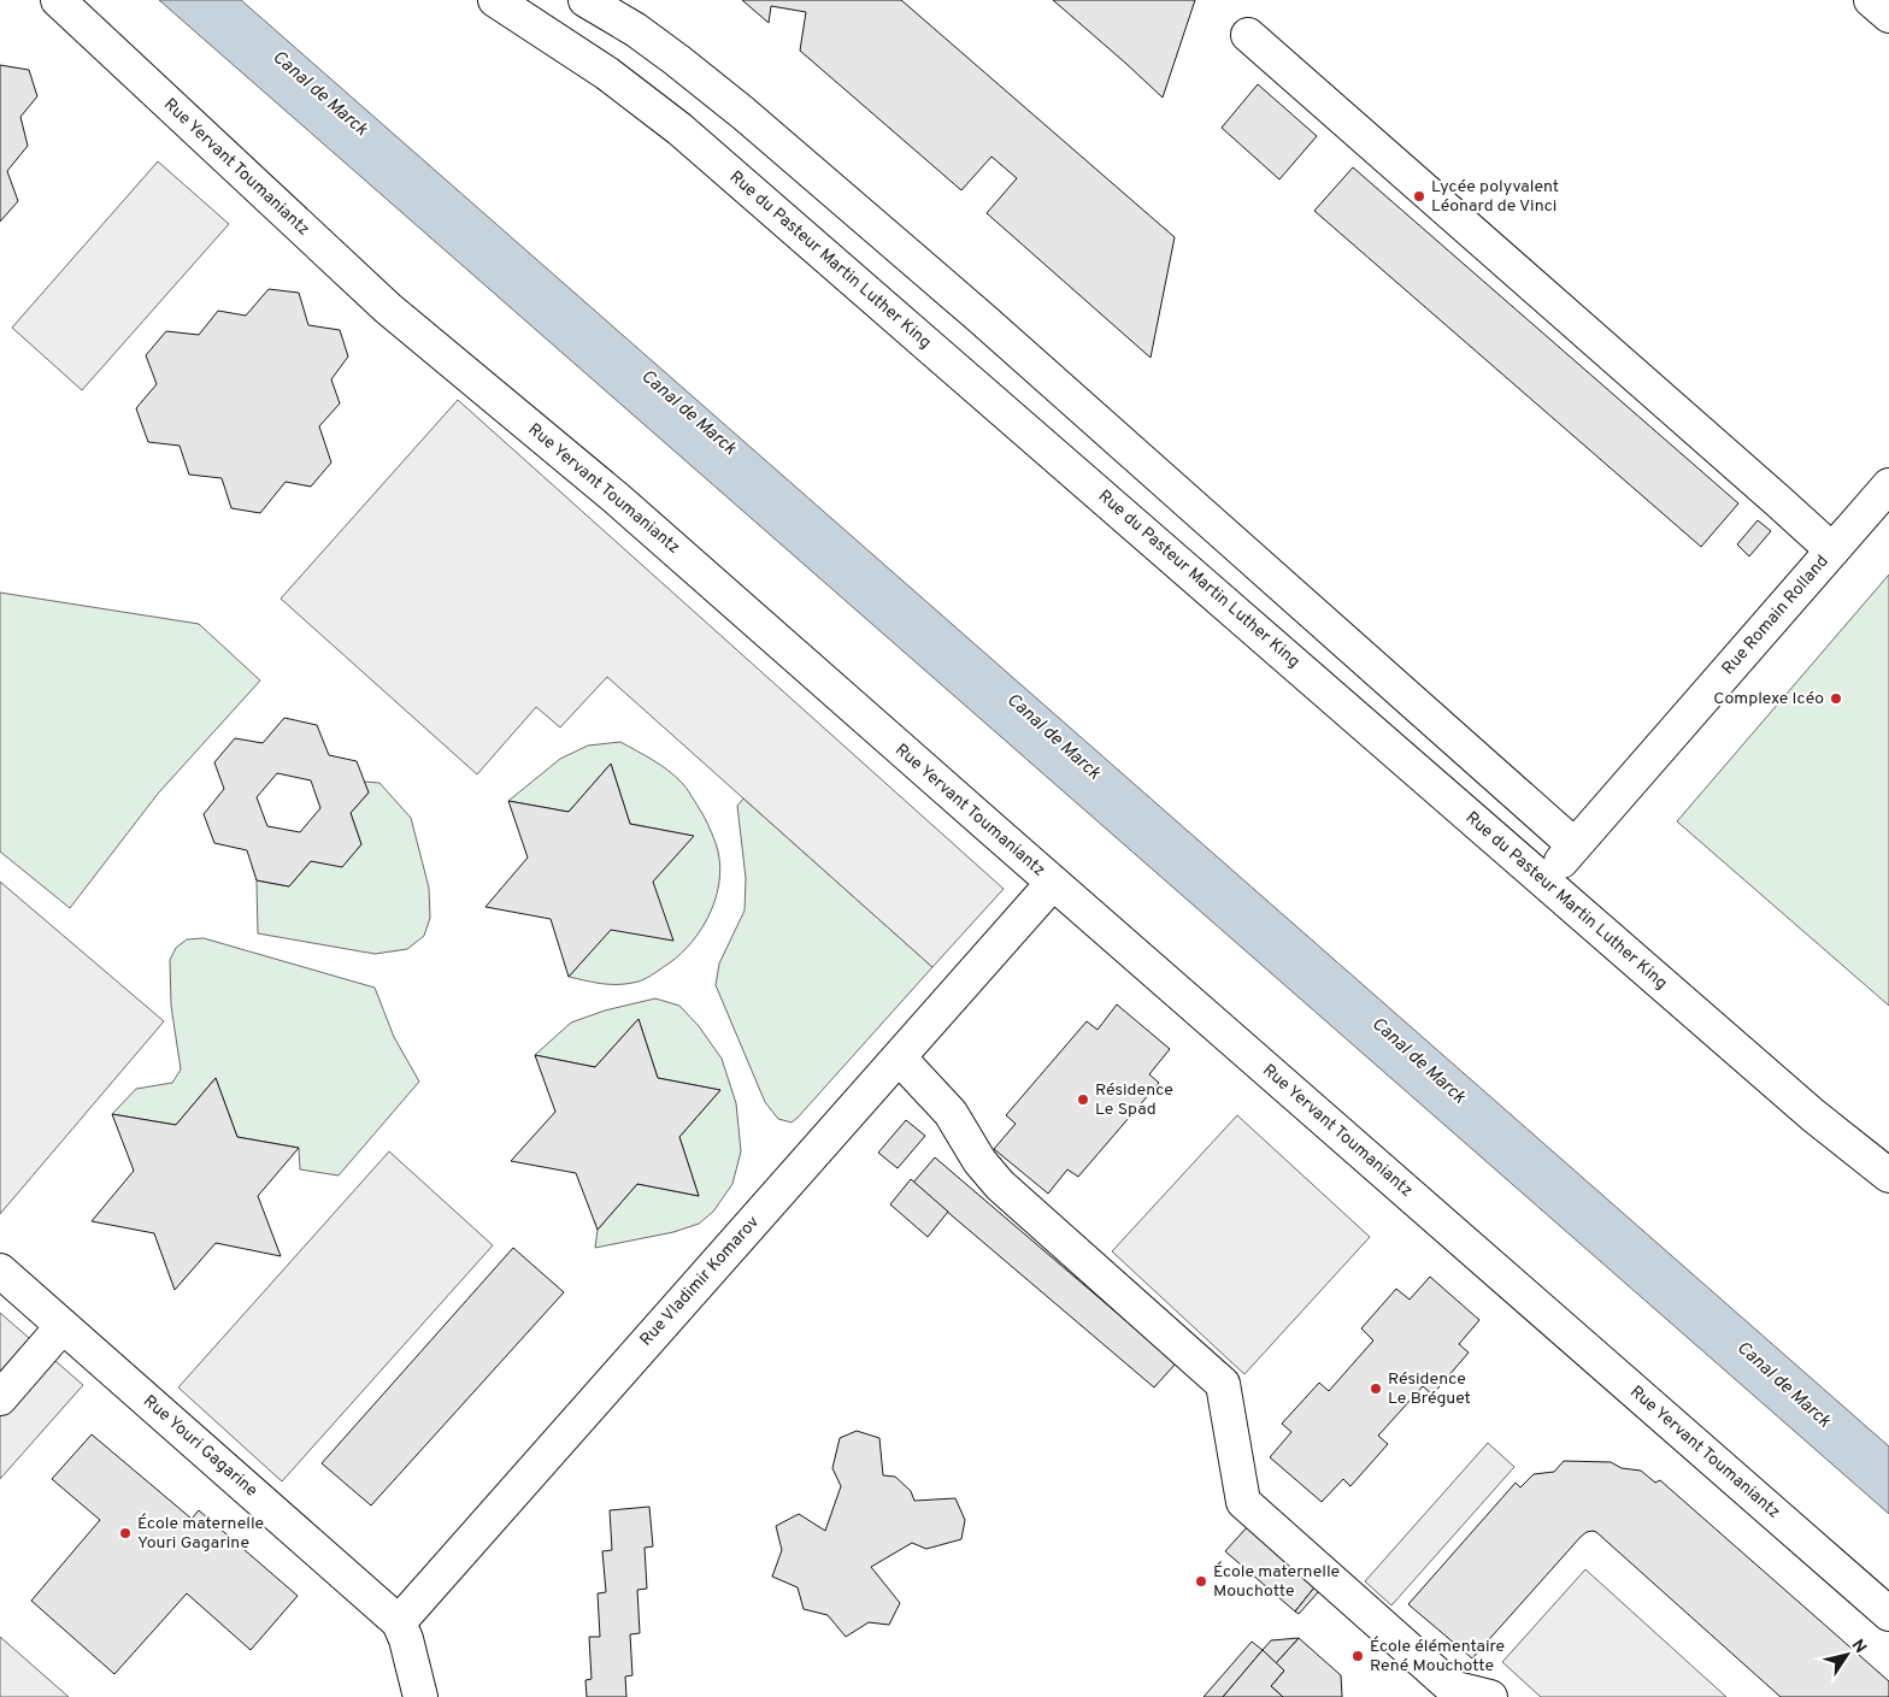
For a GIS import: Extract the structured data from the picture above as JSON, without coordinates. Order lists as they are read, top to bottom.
{
  "streets": {
    "street": [
      "Rue Yervant Toumaniantz",
      "Rue du Pasteur Martin Luther King",
      "Rue Romain Rolland",
      "Rue Vladimir Komarov",
      "Rue Youri Gagarine"
    ]
  },
  "crossings": [
    ["Rue Yervant Toumaniantz", "Rue Vladimir Komarov"],
    ["Rue du Pasteur Martin Luther King", "Rue Romain Rolland"],
    ["Rue Vladimir Komarov", "Rue Youri Gagarine"]
  ],
  "water": ["Canal de Marck"],
  "places": [
    "Lycée polyvalent Léonard de Vinci",
    "Complexe Icéo",
    "Résidence Le Spad",
    "Résidence Le Bréguet",
    "École maternelle Youri Gagarine",
    "École maternelle Mouchotte",
    "École élémentaire René Mouchotte"
  ],
  "north": "top right"
}
